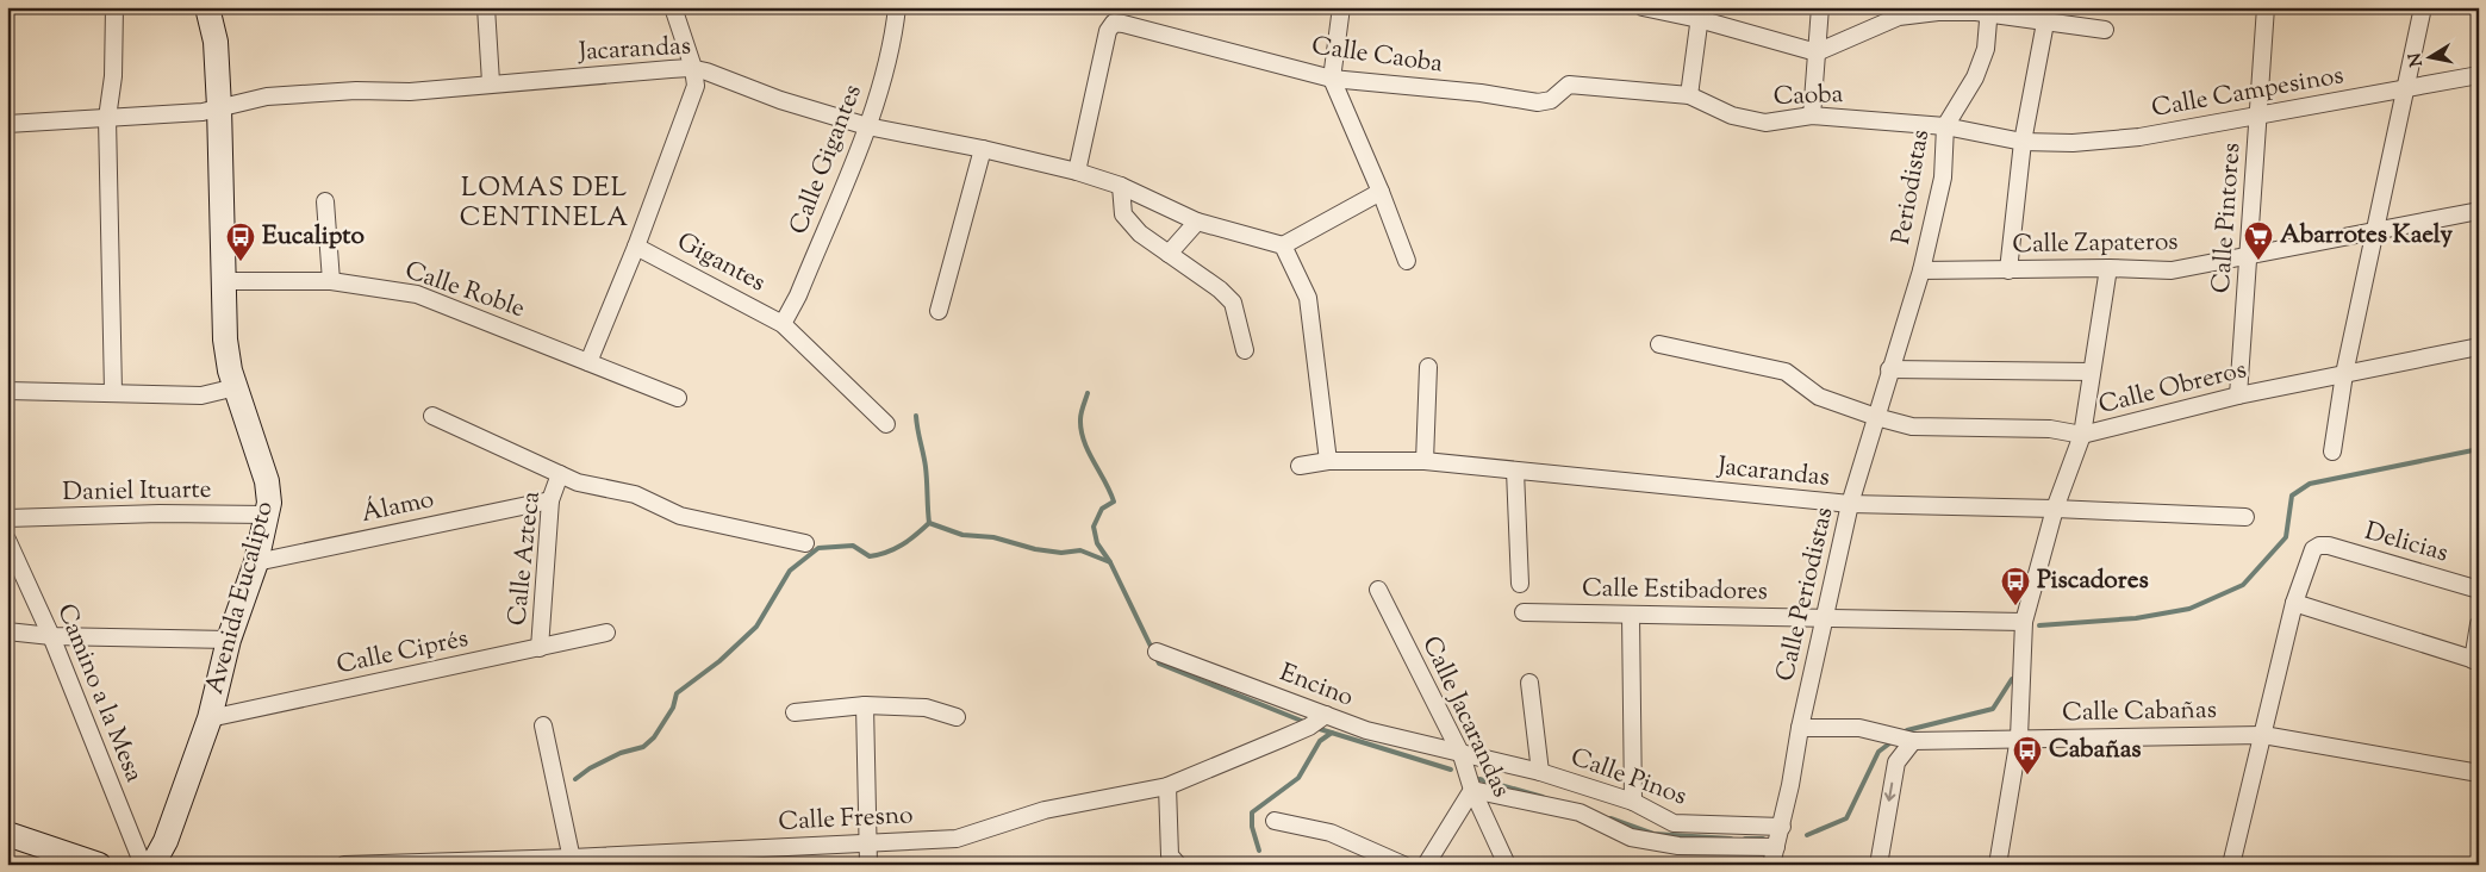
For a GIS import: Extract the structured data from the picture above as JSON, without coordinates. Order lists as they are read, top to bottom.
{
  "streets": {
    "street": [
      "Jacarandas",
      "Calle Caoba",
      "Calle Campesinos",
      "Caoba",
      "Calle Gigantes",
      "Periodistas",
      "Calle Pintores",
      "Calle Zapateros",
      "Gigantes",
      "Calle Roble",
      "Calle Obreros",
      "Daniel Ituarte",
      "Álamo",
      "Delicias",
      "Calle Azteca",
      "Calle Estibadores",
      "Calle Periodistas",
      "Avenida Eucalipto",
      "Calle Ciprés",
      "Encino",
      "Camino a la Mesa",
      "Calle Cabañas",
      "Calle Jacarandas",
      "Calle Pinos",
      "Calle Fresno"
    ]
  },
  "crossings": [
    ["Jacarandas", "Calle Caoba"],
    ["Jacarandas", "Calle Gigantes"],
    ["Jacarandas", "Calle Periodistas"],
    ["Jacarandas", "Avenida Eucalipto"],
    ["Calle Caoba", "Caoba"],
    ["Calle Campesinos", "Caoba"],
    ["Calle Campesinos", "Calle Pintores"],
    ["Caoba", "Periodistas"],
    ["Calle Gigantes", "Gigantes"],
    ["Periodistas", "Calle Zapateros"],
    ["Periodistas", "Calle Periodistas"],
    ["Calle Pintores", "Calle Zapateros"],
    ["Calle Pintores", "Calle Obreros"],
    ["Calle Zapateros", "Calle Periodistas"],
    ["Calle Roble", "Avenida Eucalipto"],
    ["Calle Obreros", "Calle Periodistas"],
    ["Daniel Ituarte", "Avenida Eucalipto"],
    ["Álamo", "Calle Azteca"],
    ["Álamo", "Avenida Eucalipto"],
    ["Calle Azteca", "Calle Ciprés"],
    ["Calle Estibadores", "Calle Periodistas"],
    ["Calle Periodistas", "Calle Cabañas"],
    ["Calle Periodistas", "Calle Pinos"],
    ["Avenida Eucalipto", "Calle Ciprés"],
    ["Encino", "Calle Jacarandas"],
    ["Encino", "Calle Pinos"],
    ["Encino", "Calle Fresno"],
    ["Calle Jacarandas", "Calle Pinos"]
  ],
  "districts": ["LOMAS DEL CENTINELA"],
  "places": {
    "supermarket": ["Abarrotes Kaely"],
    "bus stop": ["Eucalipto", "Piscadores", "Cabañas"]
  },
  "north": "left"
}
